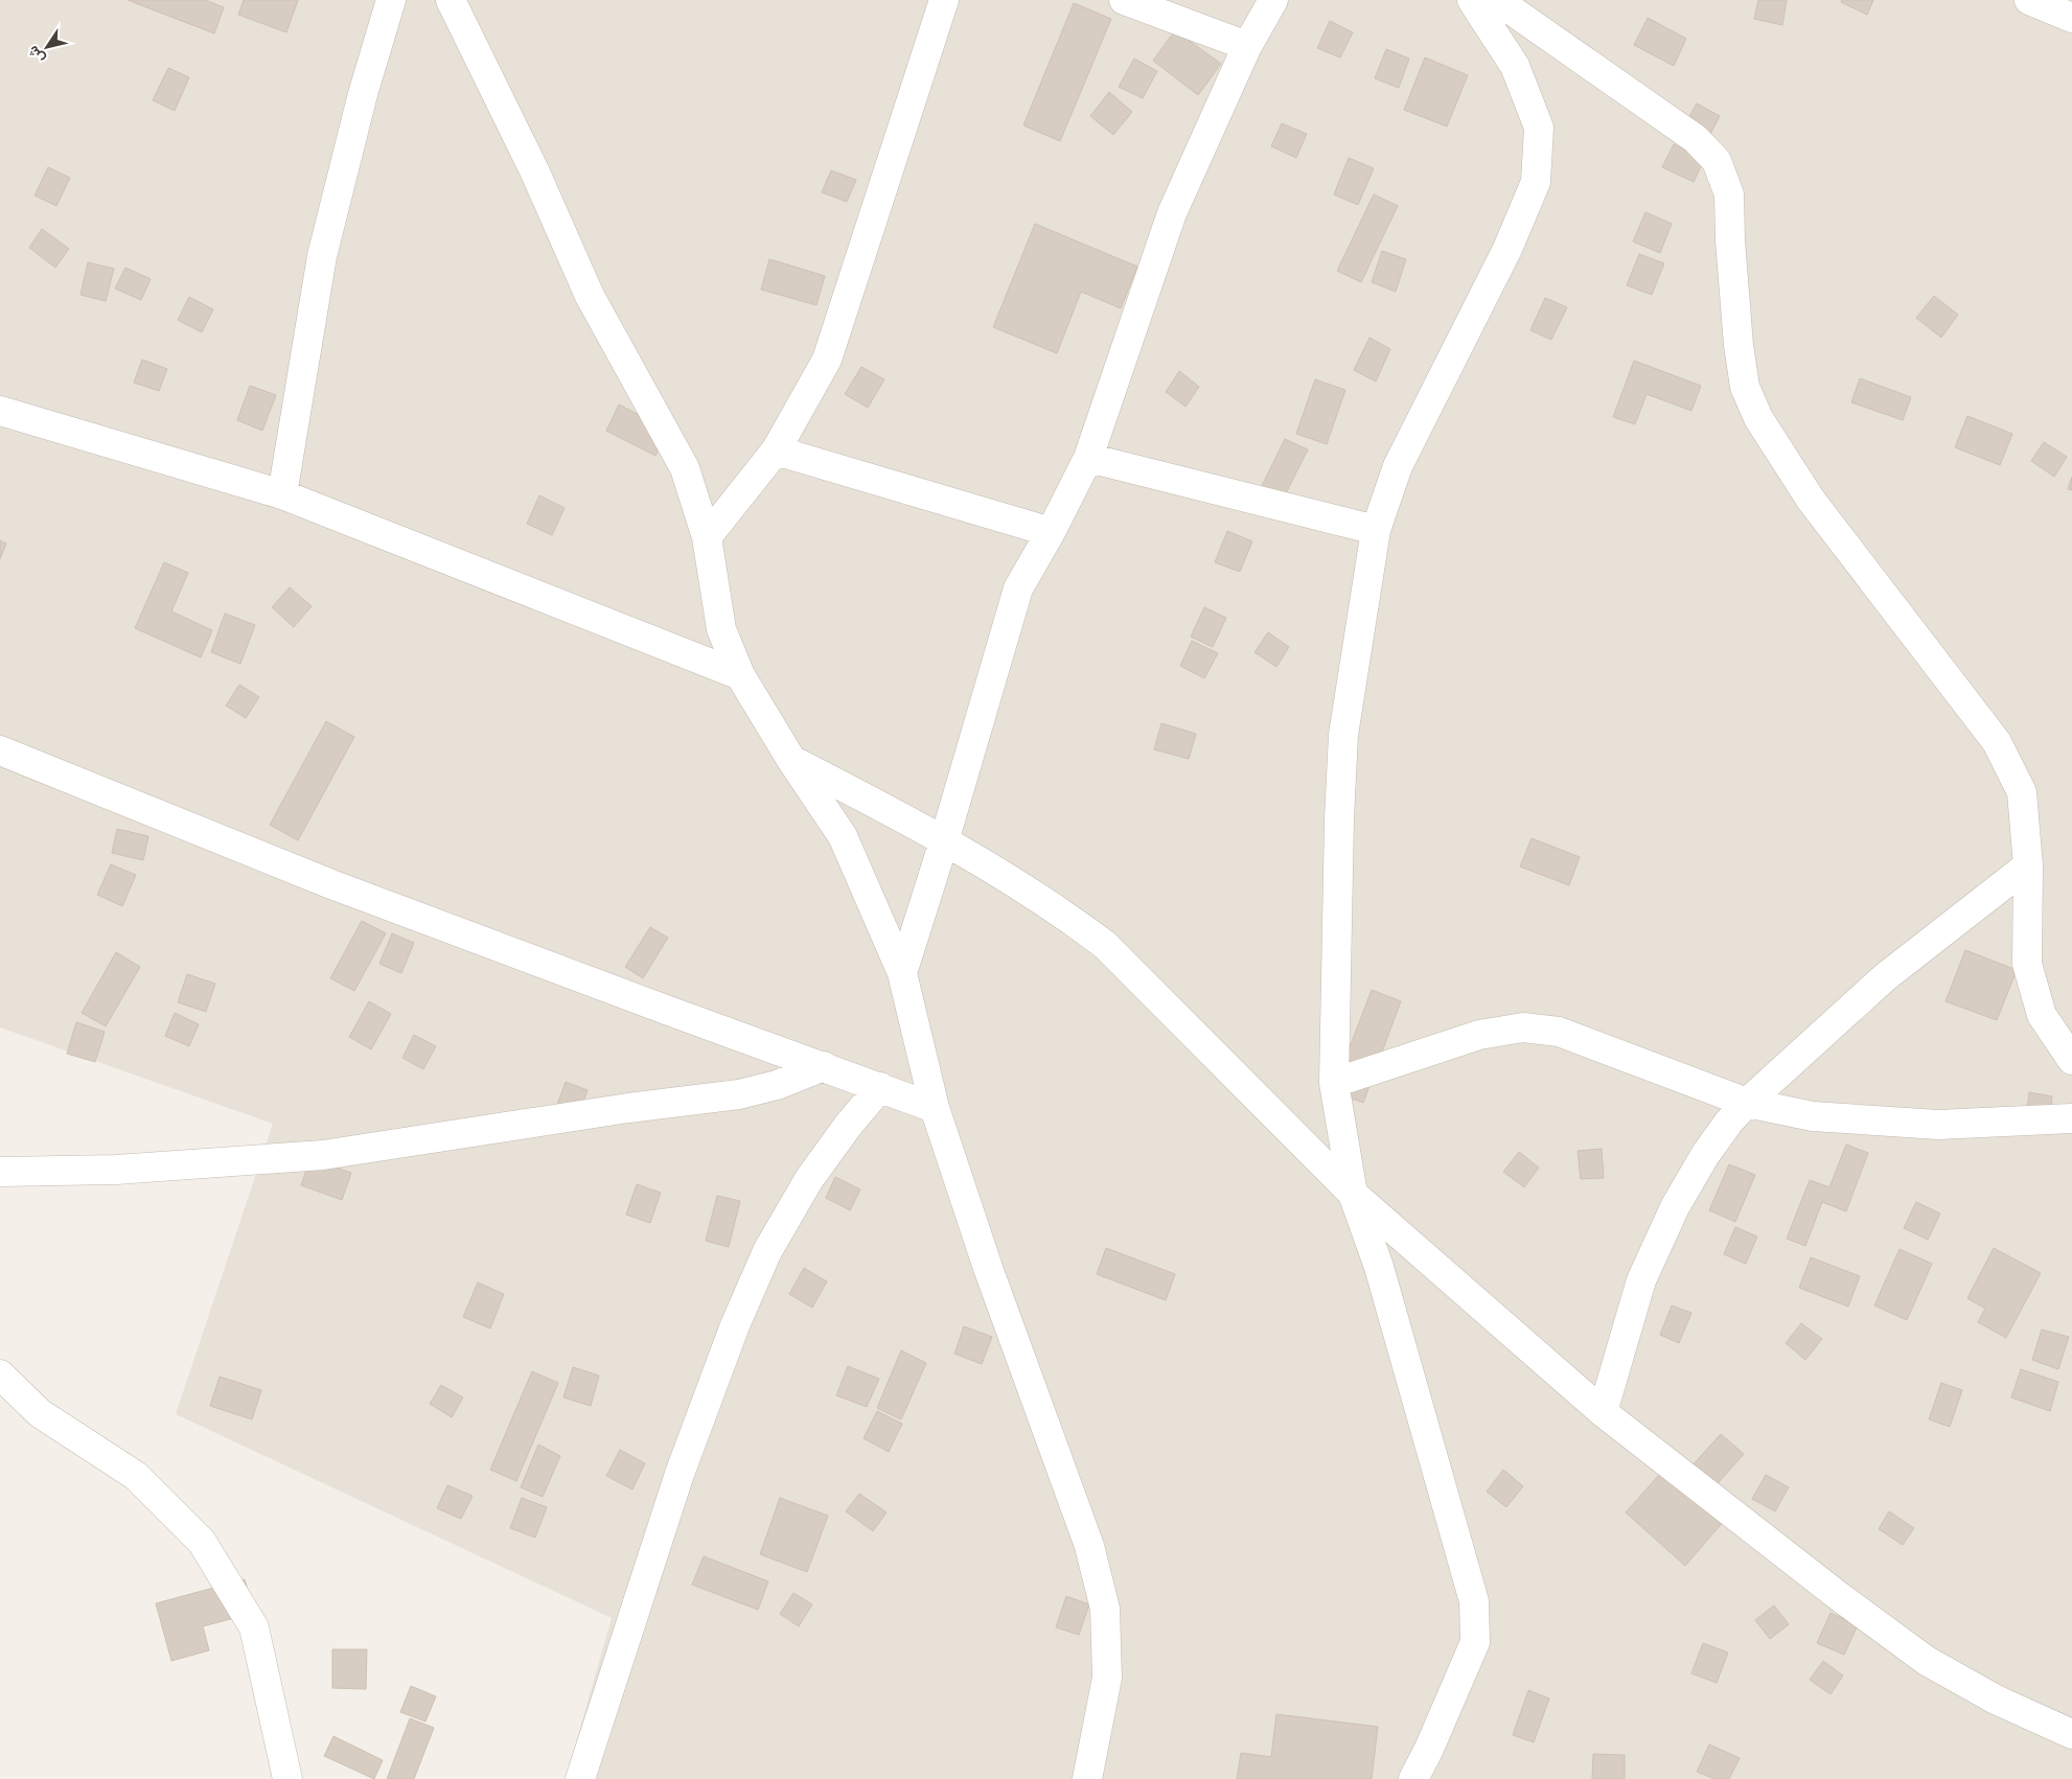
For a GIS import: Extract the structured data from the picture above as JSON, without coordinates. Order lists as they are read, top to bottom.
{
  "north": "bottom left"
}
